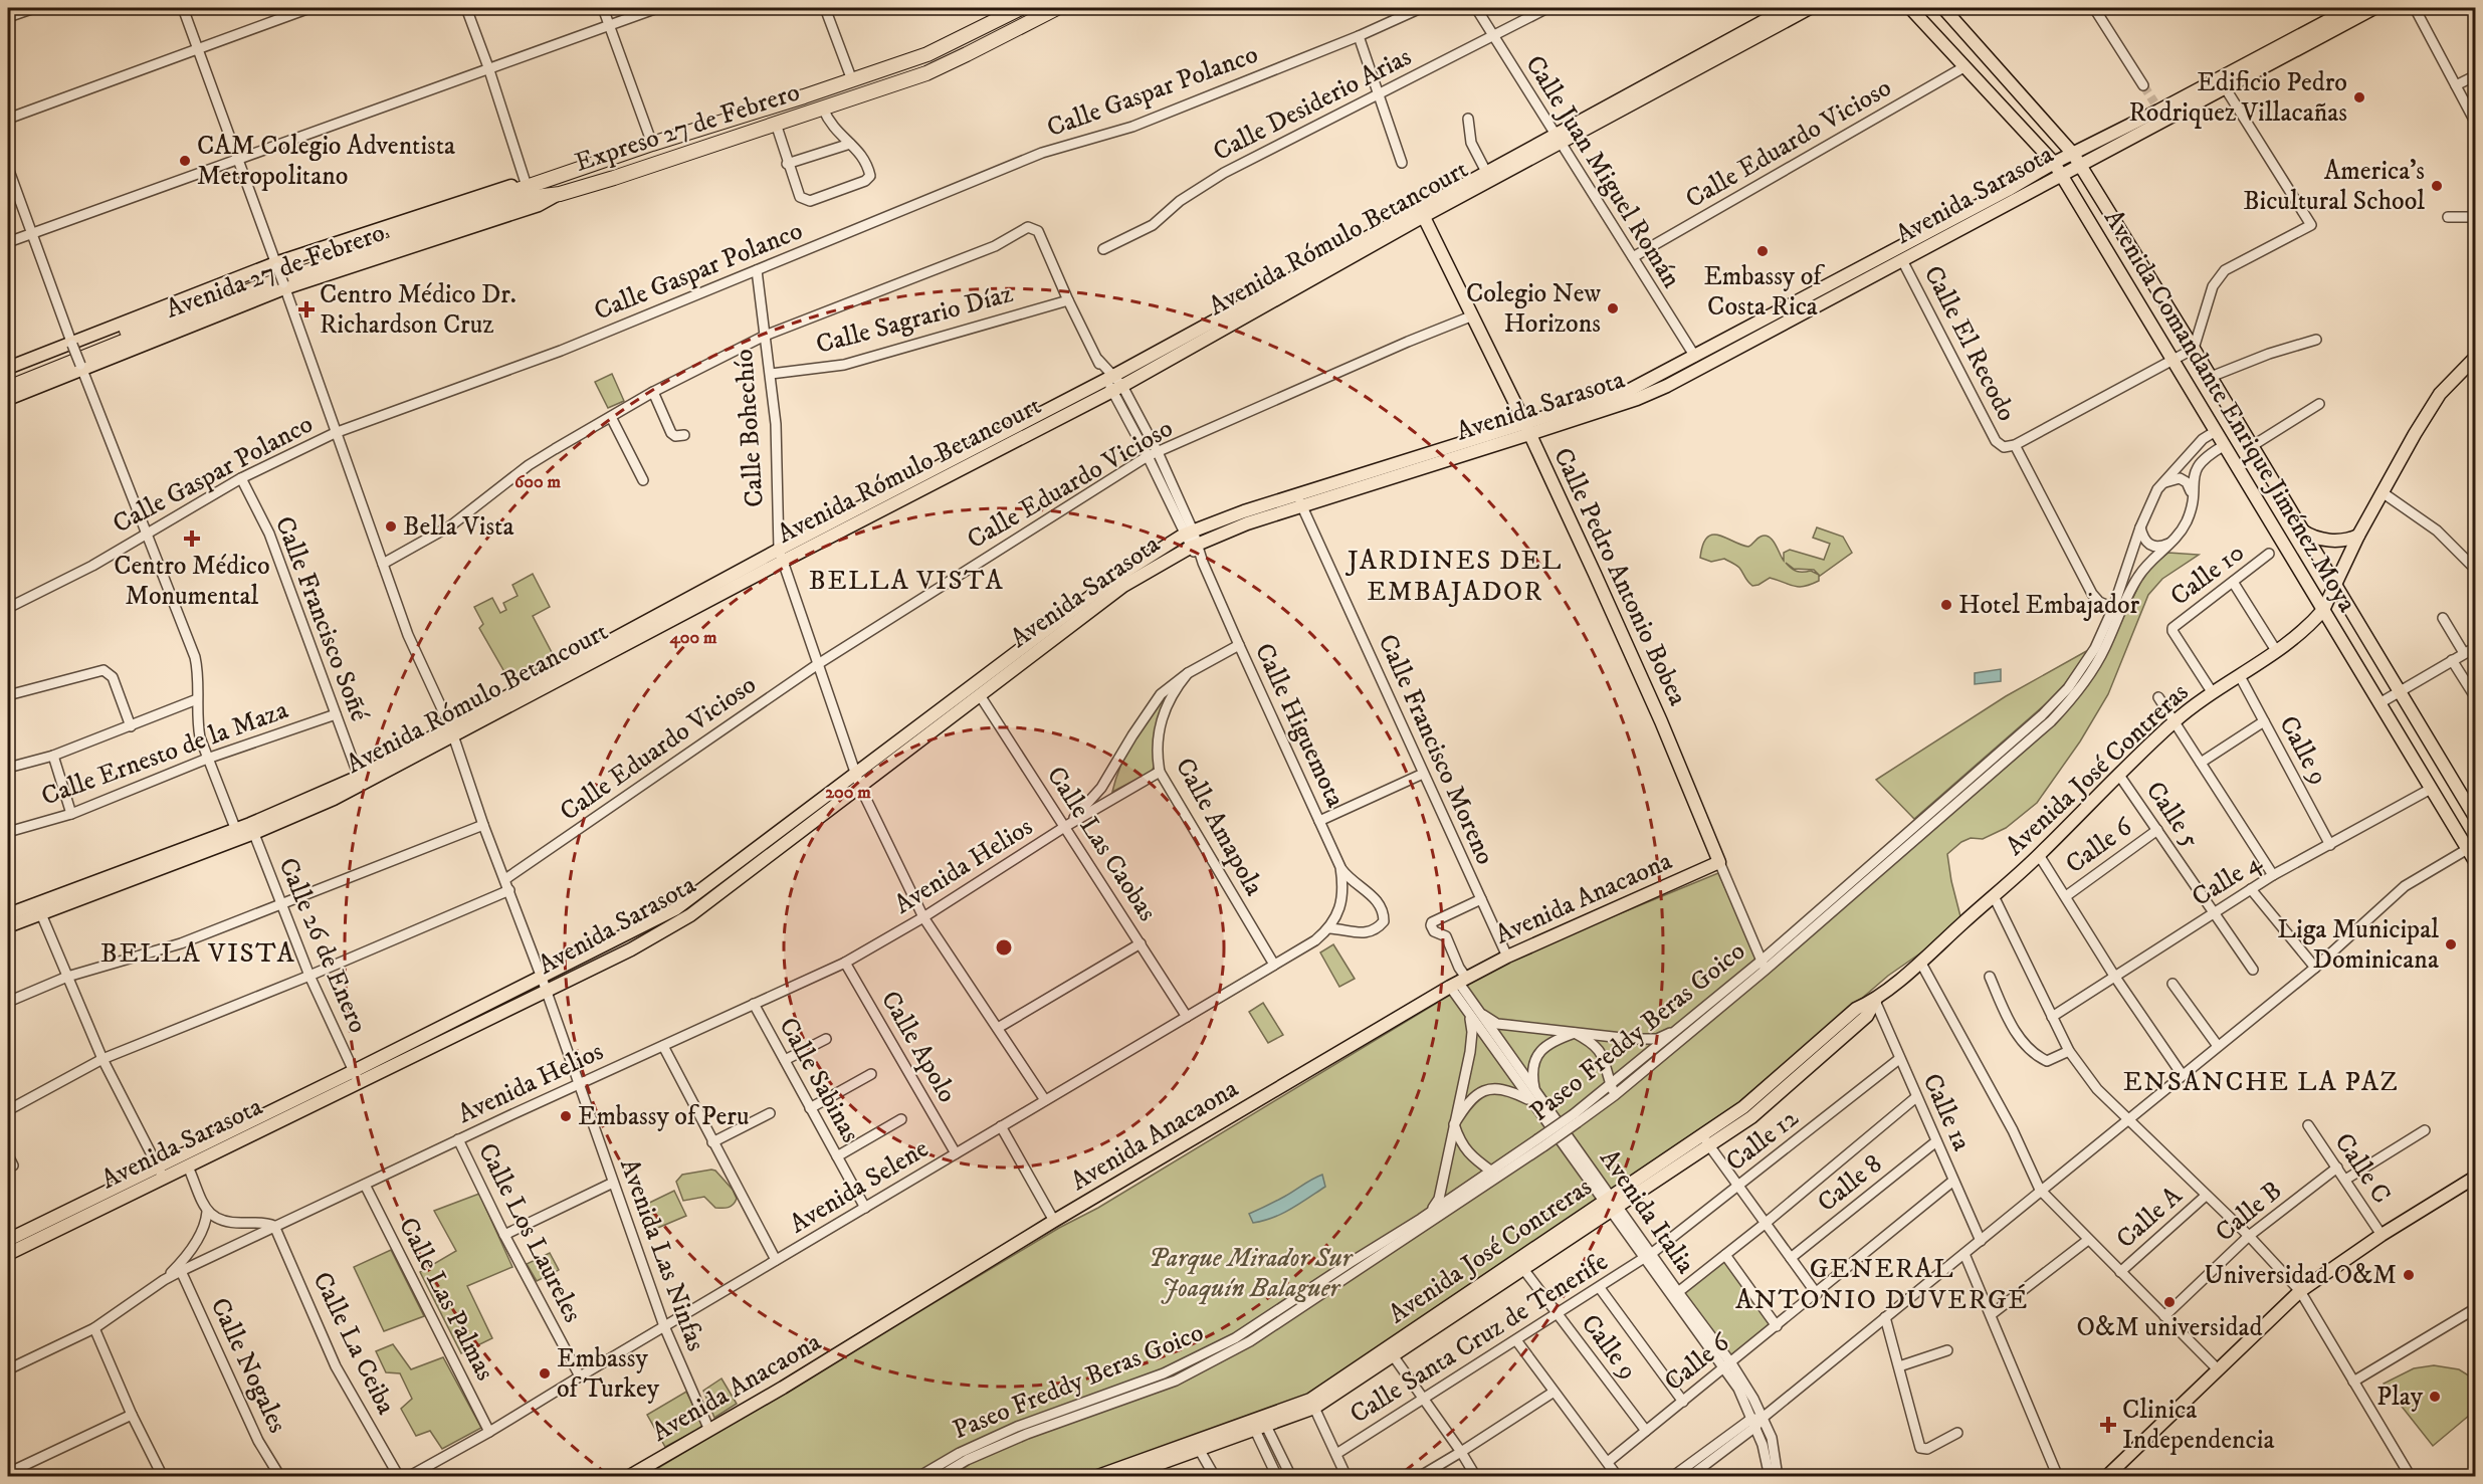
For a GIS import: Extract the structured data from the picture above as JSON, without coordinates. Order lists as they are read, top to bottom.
{
  "streets": {
    "highway": ["Expreso 27 de Febrero"],
    "main road": [
      "Avenida Sarasota",
      "Avenida Rómulo Betancourt",
      "Avenida 27 de Febrero",
      "Avenida Comandante Enrique Jiménez Moya",
      "Calle Pedro Antonio Bobea",
      "Avenida José Contreras",
      "Avenida Anacaona"
    ],
    "street": [
      "Calle Gaspar Polanco",
      "Calle Desiderio Arias",
      "Calle Eduardo Vicioso",
      "Calle Juan Miguel Román",
      "Calle Sagrario Díaz",
      "Calle El Recodo",
      "Calle Bohechío",
      "Calle 10",
      "Calle Francisco Soñé",
      "Calle Higuemota",
      "Calle Francisco Moreno",
      "Calle 9",
      "Calle Ernesto de la Maza",
      "Calle 5",
      "Calle Amapola",
      "Calle Las Caobas",
      "Calle 6",
      "Avenida Helios",
      "Calle 4",
      "Calle 26 de Enero",
      "Paseo Freddy Beras Goico",
      "Calle Apolo",
      "Calle Sabinas",
      "Calle 1a",
      "Calle 12",
      "Calle C",
      "Calle 8",
      "Avenida Selene",
      "Avenida Italia",
      "Calle B",
      "Calle A",
      "Calle Los Laureles",
      "Avenida Las Ninfas",
      "Calle Las Palmas",
      "Calle Santa Cruz de Tenerife",
      "Calle La Ceiba",
      "Calle Nogales"
    ]
  },
  "crossings": [
    ["Calle Gaspar Polanco", "Calle Bohechío"],
    ["Calle Gaspar Polanco", "Calle Francisco Soñé"],
    ["Calle Gaspar Polanco", "Avenida Las Ninfas"],
    ["Calle Desiderio Arias", "Calle Juan Miguel Román"],
    ["Expreso 27 de Febrero", "Avenida 27 de Febrero"],
    ["Calle Eduardo Vicioso", "Calle Juan Miguel Román"],
    ["Calle Eduardo Vicioso", "Avenida Comandante Enrique Jiménez Moya"],
    ["Calle Eduardo Vicioso", "Calle Bohechío"],
    ["Calle Eduardo Vicioso", "Calle Pedro Antonio Bobea"],
    ["Calle Eduardo Vicioso", "Calle Higuemota"],
    ["Calle Eduardo Vicioso", "Avenida Las Ninfas"],
    ["Calle Juan Miguel Román", "Avenida Sarasota"],
    ["Calle Juan Miguel Román", "Avenida Rómulo Betancourt"],
    ["Avenida Sarasota", "Calle El Recodo"],
    ["Avenida Sarasota", "Avenida Comandante Enrique Jiménez Moya"],
    ["Avenida Sarasota", "Calle Bohechío"],
    ["Avenida Sarasota", "Calle Pedro Antonio Bobea"],
    ["Avenida Sarasota", "Calle Higuemota"],
    ["Avenida Sarasota", "Calle Francisco Moreno"],
    ["Avenida Sarasota", "Calle Las Caobas"],
    ["Avenida Sarasota", "Calle 26 de Enero"],
    ["Avenida Sarasota", "Avenida Las Ninfas"],
    ["Avenida Rómulo Betancourt", "Calle Bohechío"],
    ["Avenida Rómulo Betancourt", "Calle Pedro Antonio Bobea"],
    ["Avenida Rómulo Betancourt", "Calle Francisco Soñé"],
    ["Avenida Rómulo Betancourt", "Calle Higuemota"],
    ["Avenida Rómulo Betancourt", "Calle 26 de Enero"],
    ["Avenida Rómulo Betancourt", "Avenida Las Ninfas"],
    ["Avenida 27 de Febrero", "Avenida Las Ninfas"],
    ["Calle Sagrario Díaz", "Calle Bohechío"],
    ["Calle Sagrario Díaz", "Calle Higuemota"],
    ["Calle El Recodo", "Avenida Comandante Enrique Jiménez Moya"],
    ["Avenida Comandante Enrique Jiménez Moya", "Avenida José Contreras"],
    ["Avenida Comandante Enrique Jiménez Moya", "Calle 4"],
    ["Avenida Comandante Enrique Jiménez Moya", "Paseo Freddy Beras Goico"],
    ["Calle Bohechío", "Calle Higuemota"],
    ["Calle Bohechío", "Avenida Helios"],
    ["Calle Bohechío", "Avenida Selene"],
    ["Calle 10", "Avenida José Contreras"],
    ["Calle Pedro Antonio Bobea", "Avenida Anacaona"],
    ["Calle Pedro Antonio Bobea", "Paseo Freddy Beras Goico"],
    ["Calle Francisco Soñé", "Calle Ernesto de la Maza"],
    ["Calle Higuemota", "Avenida Helios"],
    ["Calle Higuemota", "Avenida Selene"],
    ["Calle Francisco Moreno", "Avenida Anacaona"],
    ["Calle Francisco Moreno", "Avenida Italia"],
    ["Calle 9", "Avenida José Contreras"],
    ["Calle 9", "Calle 6"],
    ["Calle 9", "Calle 4"],
    ["Calle 9", "Calle Santa Cruz de Tenerife"],
    ["Avenida José Contreras", "Calle 5"],
    ["Avenida José Contreras", "Calle 1a"],
    ["Avenida José Contreras", "Avenida Italia"],
    ["Calle 5", "Calle 6"],
    ["Calle 5", "Calle 4"],
    ["Calle Amapola", "Avenida Helios"],
    ["Calle Amapola", "Avenida Selene"],
    ["Calle Las Caobas", "Avenida Helios"],
    ["Calle Las Caobas", "Avenida Selene"],
    ["Calle 6", "Calle 1a"],
    ["Calle 6", "Avenida Italia"],
    ["Avenida Helios", "Calle Apolo"],
    ["Avenida Helios", "Calle Sabinas"],
    ["Avenida Helios", "Calle Los Laureles"],
    ["Avenida Helios", "Avenida Las Ninfas"],
    ["Avenida Helios", "Calle Las Palmas"],
    ["Avenida Helios", "Calle La Ceiba"],
    ["Avenida Helios", "Calle Nogales"],
    ["Avenida Anacaona", "Avenida Italia"],
    ["Avenida Anacaona", "Avenida Las Ninfas"],
    ["Calle Apolo", "Avenida Selene"],
    ["Calle Sabinas", "Avenida Selene"],
    ["Calle 1a", "Calle 12"],
    ["Calle 1a", "Calle 8"],
    ["Calle 12", "Avenida Italia"],
    ["Calle 12", "Calle Santa Cruz de Tenerife"],
    ["Calle C", "Calle B"],
    ["Avenida Selene", "Calle Los Laureles"],
    ["Avenida Selene", "Avenida Las Ninfas"],
    ["Avenida Selene", "Calle Las Palmas"],
    ["Avenida Italia", "Calle Santa Cruz de Tenerife"]
  ],
  "districts": [
    "JARDINES DEL EMBAJADOR",
    "BELLA VISTA",
    "BELLA VISTA",
    "ENSANCHE LA PAZ",
    "GENERAL ANTONIO DUVERGÉ"
  ],
  "parks": ["Parque Mirador Sur Joaquín Balaguer"],
  "places": {
    "other": [
      "Edificio Pedro Rodriquez Villacañas",
      "CAM Colegio Adventista Metropolitano",
      "America's Bicultural School",
      "Embassy of Costa Rica",
      "Colegio New Horizons",
      "Bella Vista",
      "Hotel Embajador",
      "Liga Municipal Dominicana",
      "Embassy of Peru",
      "Universidad O&M",
      "O&M universidad",
      "Embassy of Turkey",
      "Play"
    ],
    "health": ["Centro Médico Dr. Richardson Cruz", "Centro Médico Monumental", "Clinica Independencia"]
  },
  "rings": ["600 m", "400 m", "200 m"]
}
